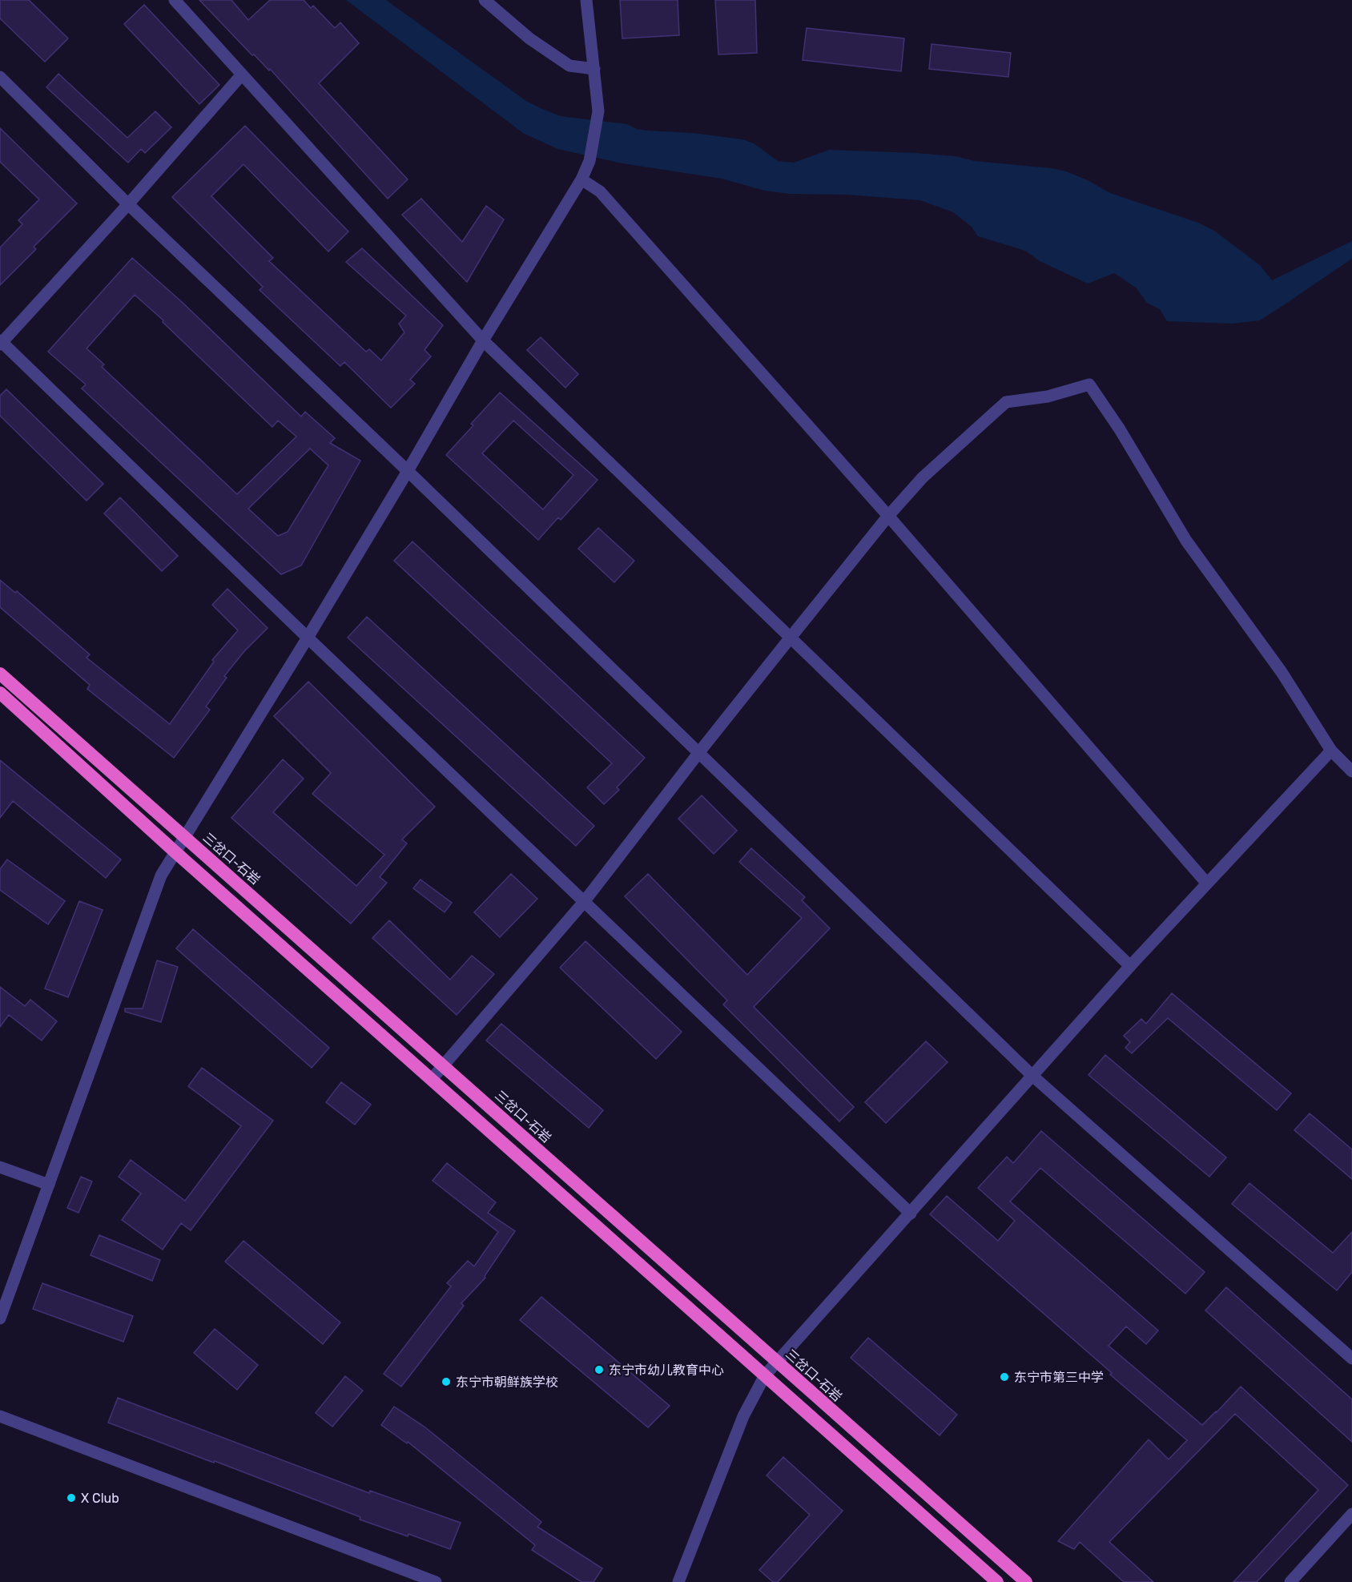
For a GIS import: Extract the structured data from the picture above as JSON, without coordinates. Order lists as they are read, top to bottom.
{
  "streets": {
    "highway": ["三岔口-石岩"]
  },
  "places": [
    "东宁市幼儿教育中心",
    "东宁市第三中学",
    "东宁市朝鲜族学校",
    "X Club"
  ]
}
